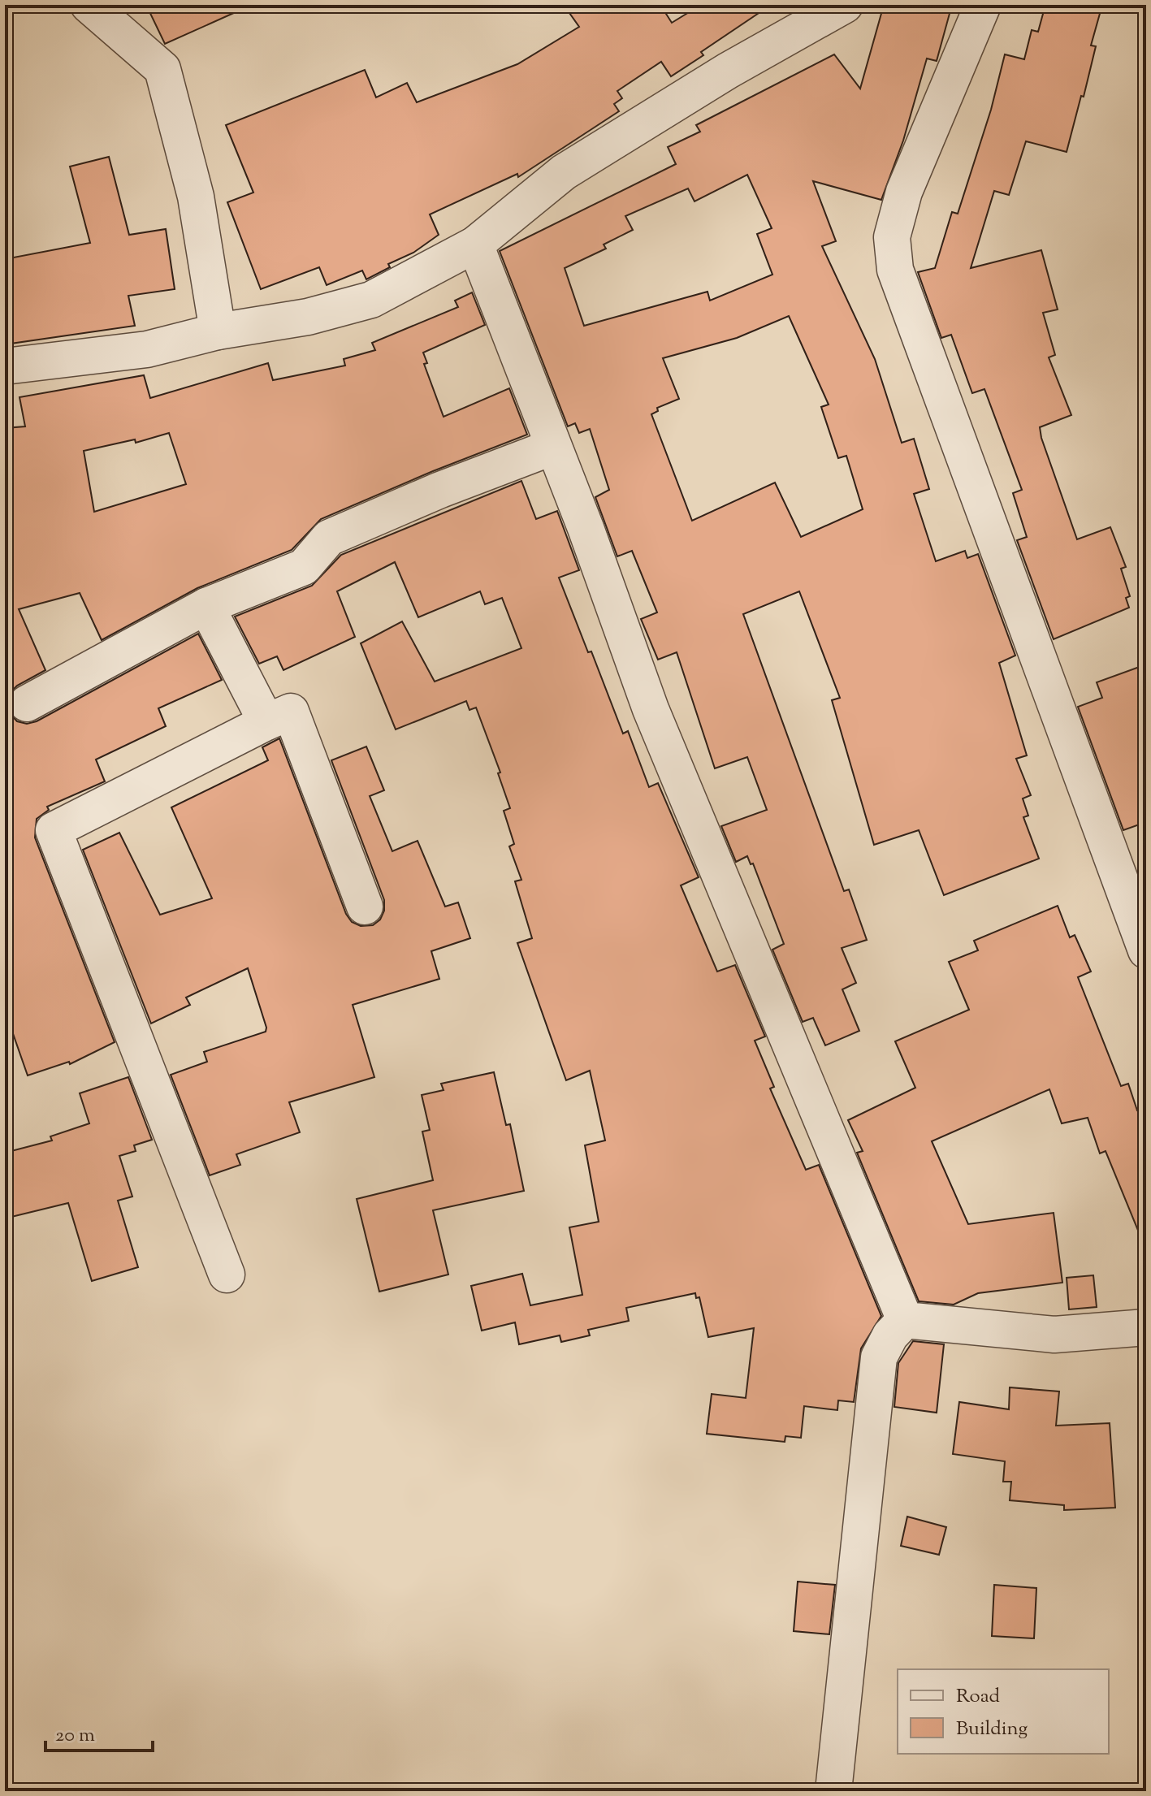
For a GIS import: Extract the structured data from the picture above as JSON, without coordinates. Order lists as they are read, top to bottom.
{
  "legend": ["Road", "Building"],
  "scale_bar": "20 m"
}
